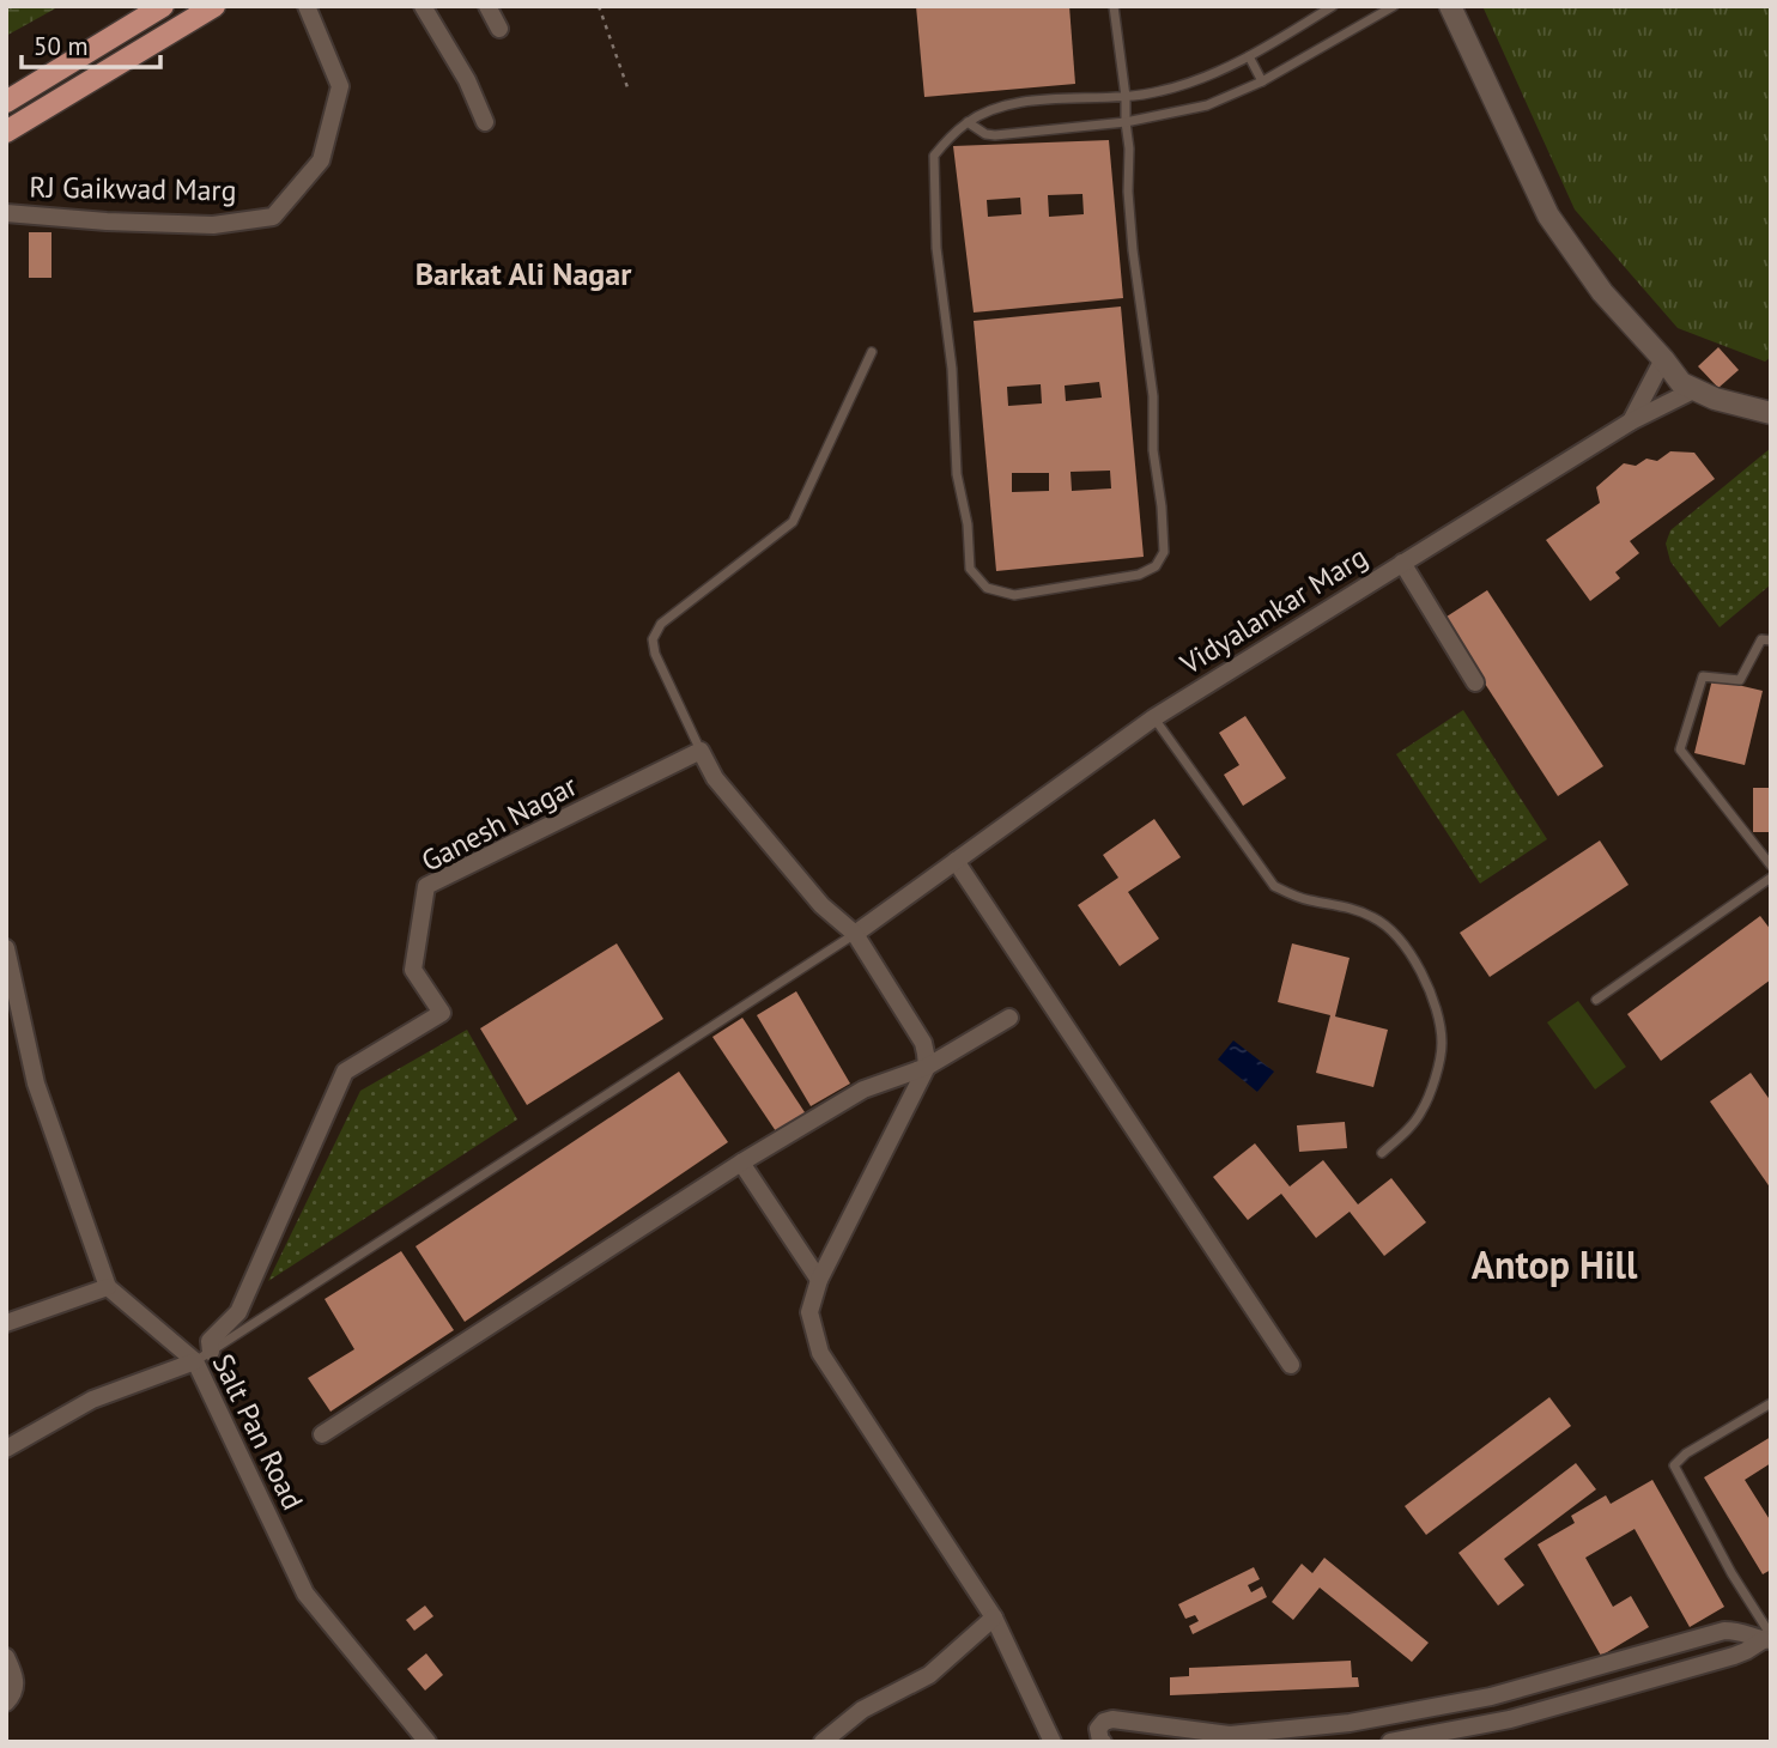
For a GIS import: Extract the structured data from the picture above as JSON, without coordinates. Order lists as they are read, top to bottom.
{
  "streets": {
    "street": [
      "RJ Gaikwad Marg",
      "Vidyalankar Marg",
      "Ganesh Nagar",
      "Salt Pan Road"
    ]
  },
  "crossings": [
    ["Ganesh Nagar", "Salt Pan Road"]
  ],
  "districts": ["Barkat Ali Nagar", "Antop Hill"],
  "scale_bar": "50 m"
}
